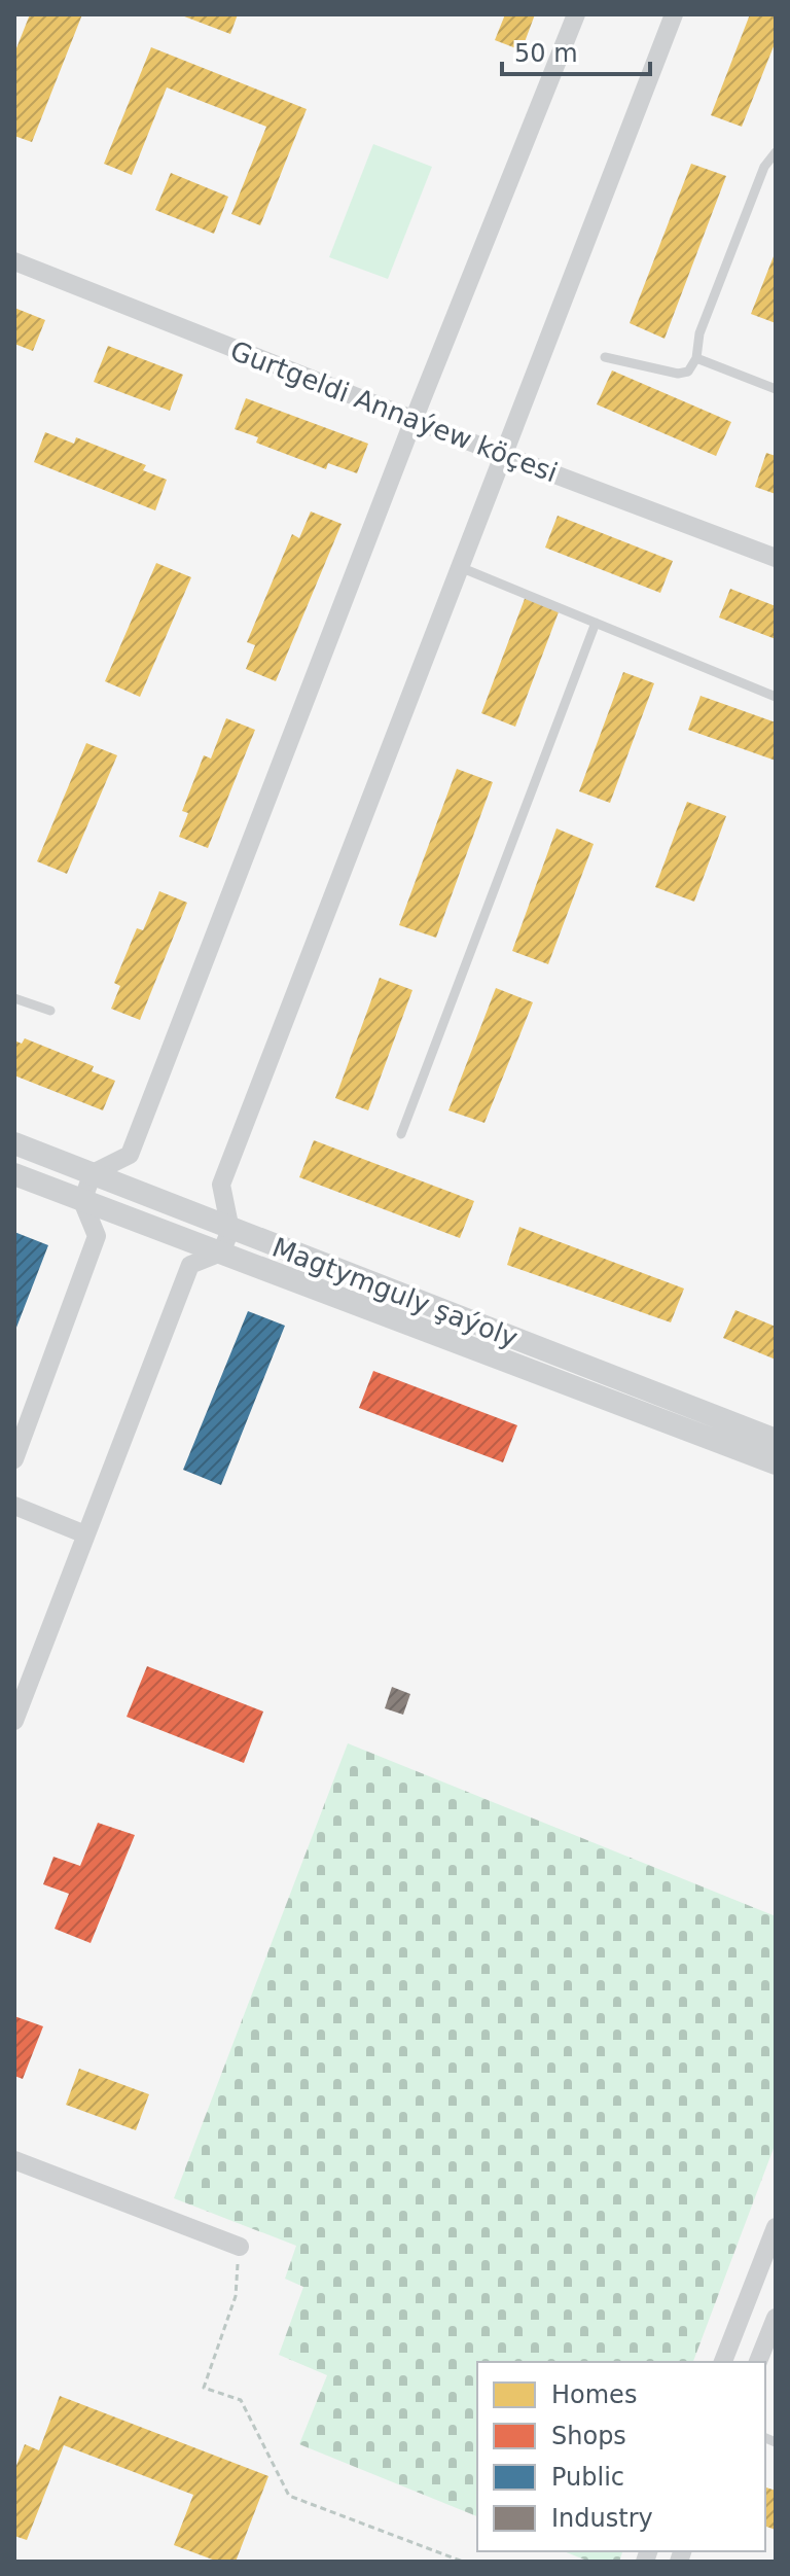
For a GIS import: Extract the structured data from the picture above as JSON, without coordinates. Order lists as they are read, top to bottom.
{
  "streets": {
    "street": ["Gurtgeldi Annaýew köçesi", "Magtymguly şaýoly"]
  },
  "legend": [
    "Homes",
    "Shops",
    "Public",
    "Industry"
  ],
  "scale_bar": "50 m"
}
